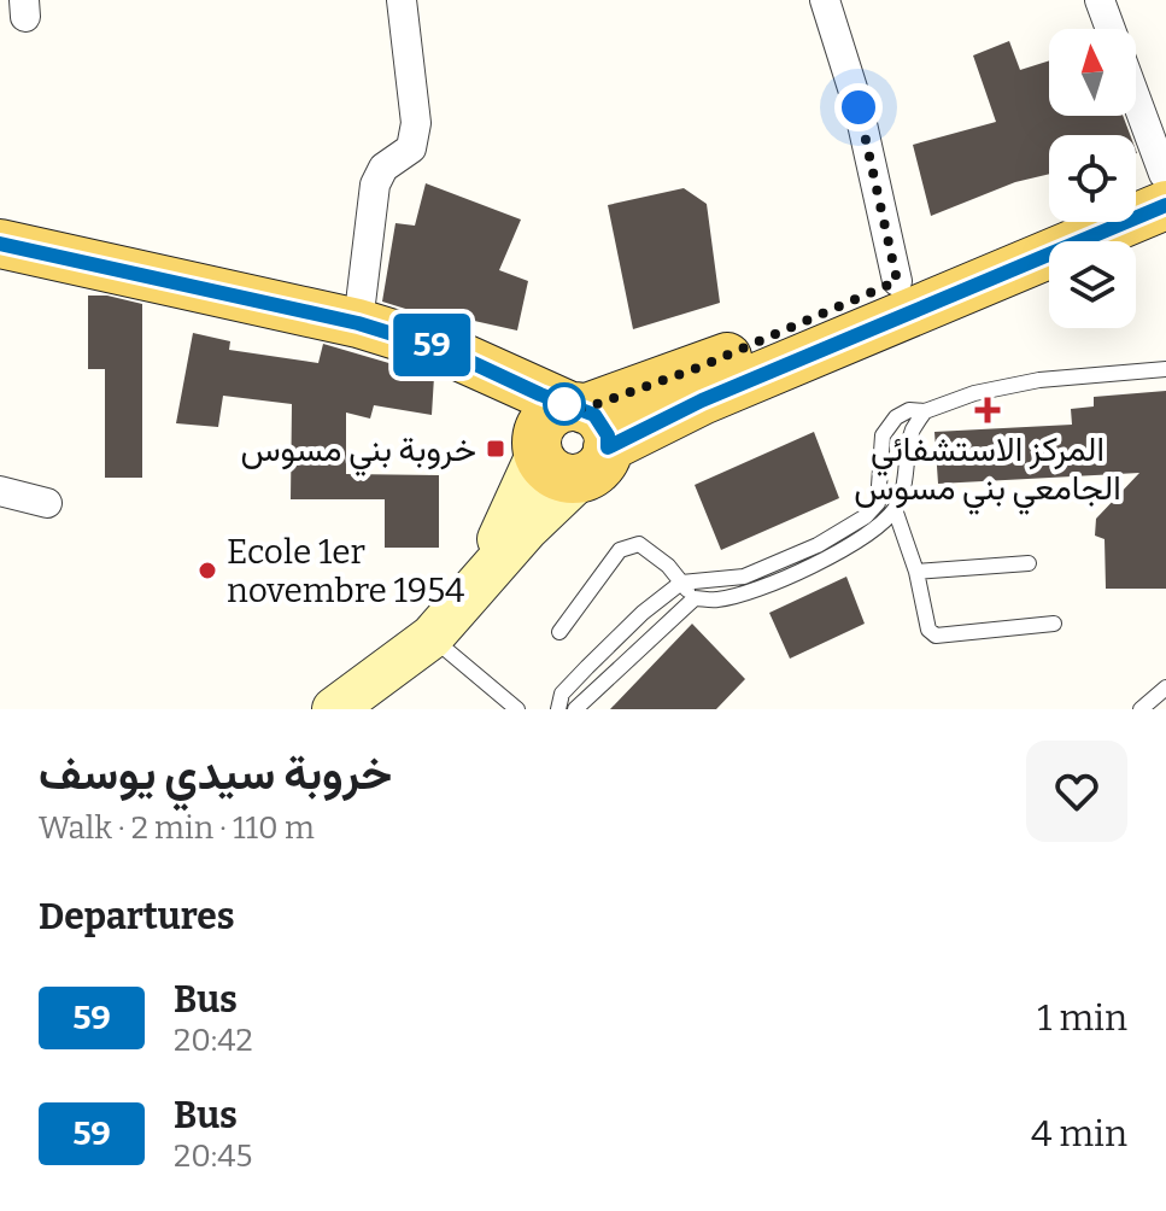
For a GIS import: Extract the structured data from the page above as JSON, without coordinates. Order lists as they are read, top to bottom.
{
  "places": {
    "health": ["المركز الاستشفائي الجامعي بني مسوس"],
    "transit": ["خروبة بني مسوس"],
    "other": ["Ecole 1er novembre 1954"]
  },
  "lines": ["bus line 59"],
  "north": "top",
  "page": {
    "on_map": "59",
    "heading": [
      ["خروبة سيدي يوسف", "Walk · 2 min · 110 m"],
      "Departures"
    ],
    "list": [
      {
        "mark": "59",
        "name": "Bus",
        "note": "20:42",
        "value": "1 min"
      },
      {
        "mark": "59",
        "name": "Bus",
        "note": "20:45",
        "value": "4 min"
      }
    ]
  }
}
